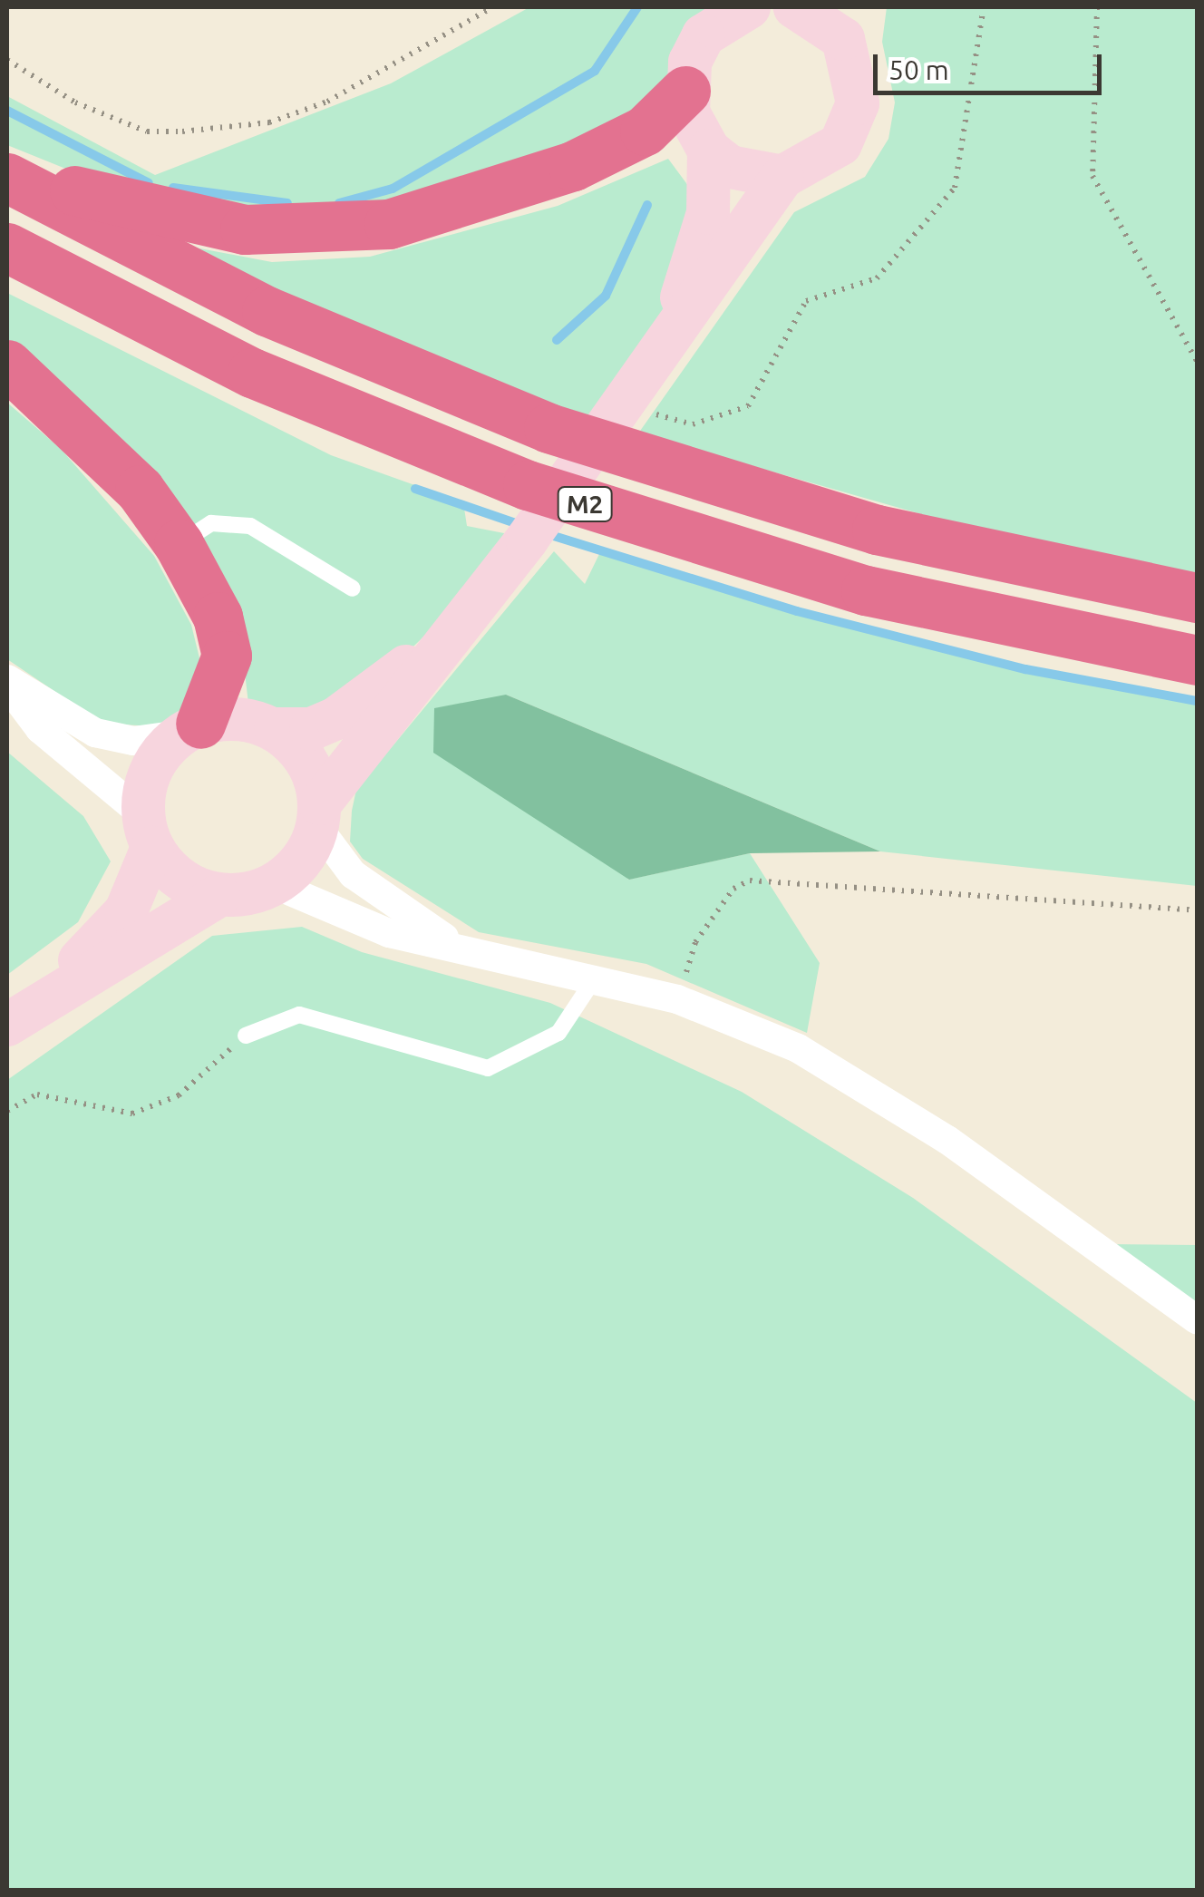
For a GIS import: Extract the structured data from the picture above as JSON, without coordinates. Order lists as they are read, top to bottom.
{
  "streets": {
    "highway": ["M2"]
  },
  "scale_bar": "50 m"
}
